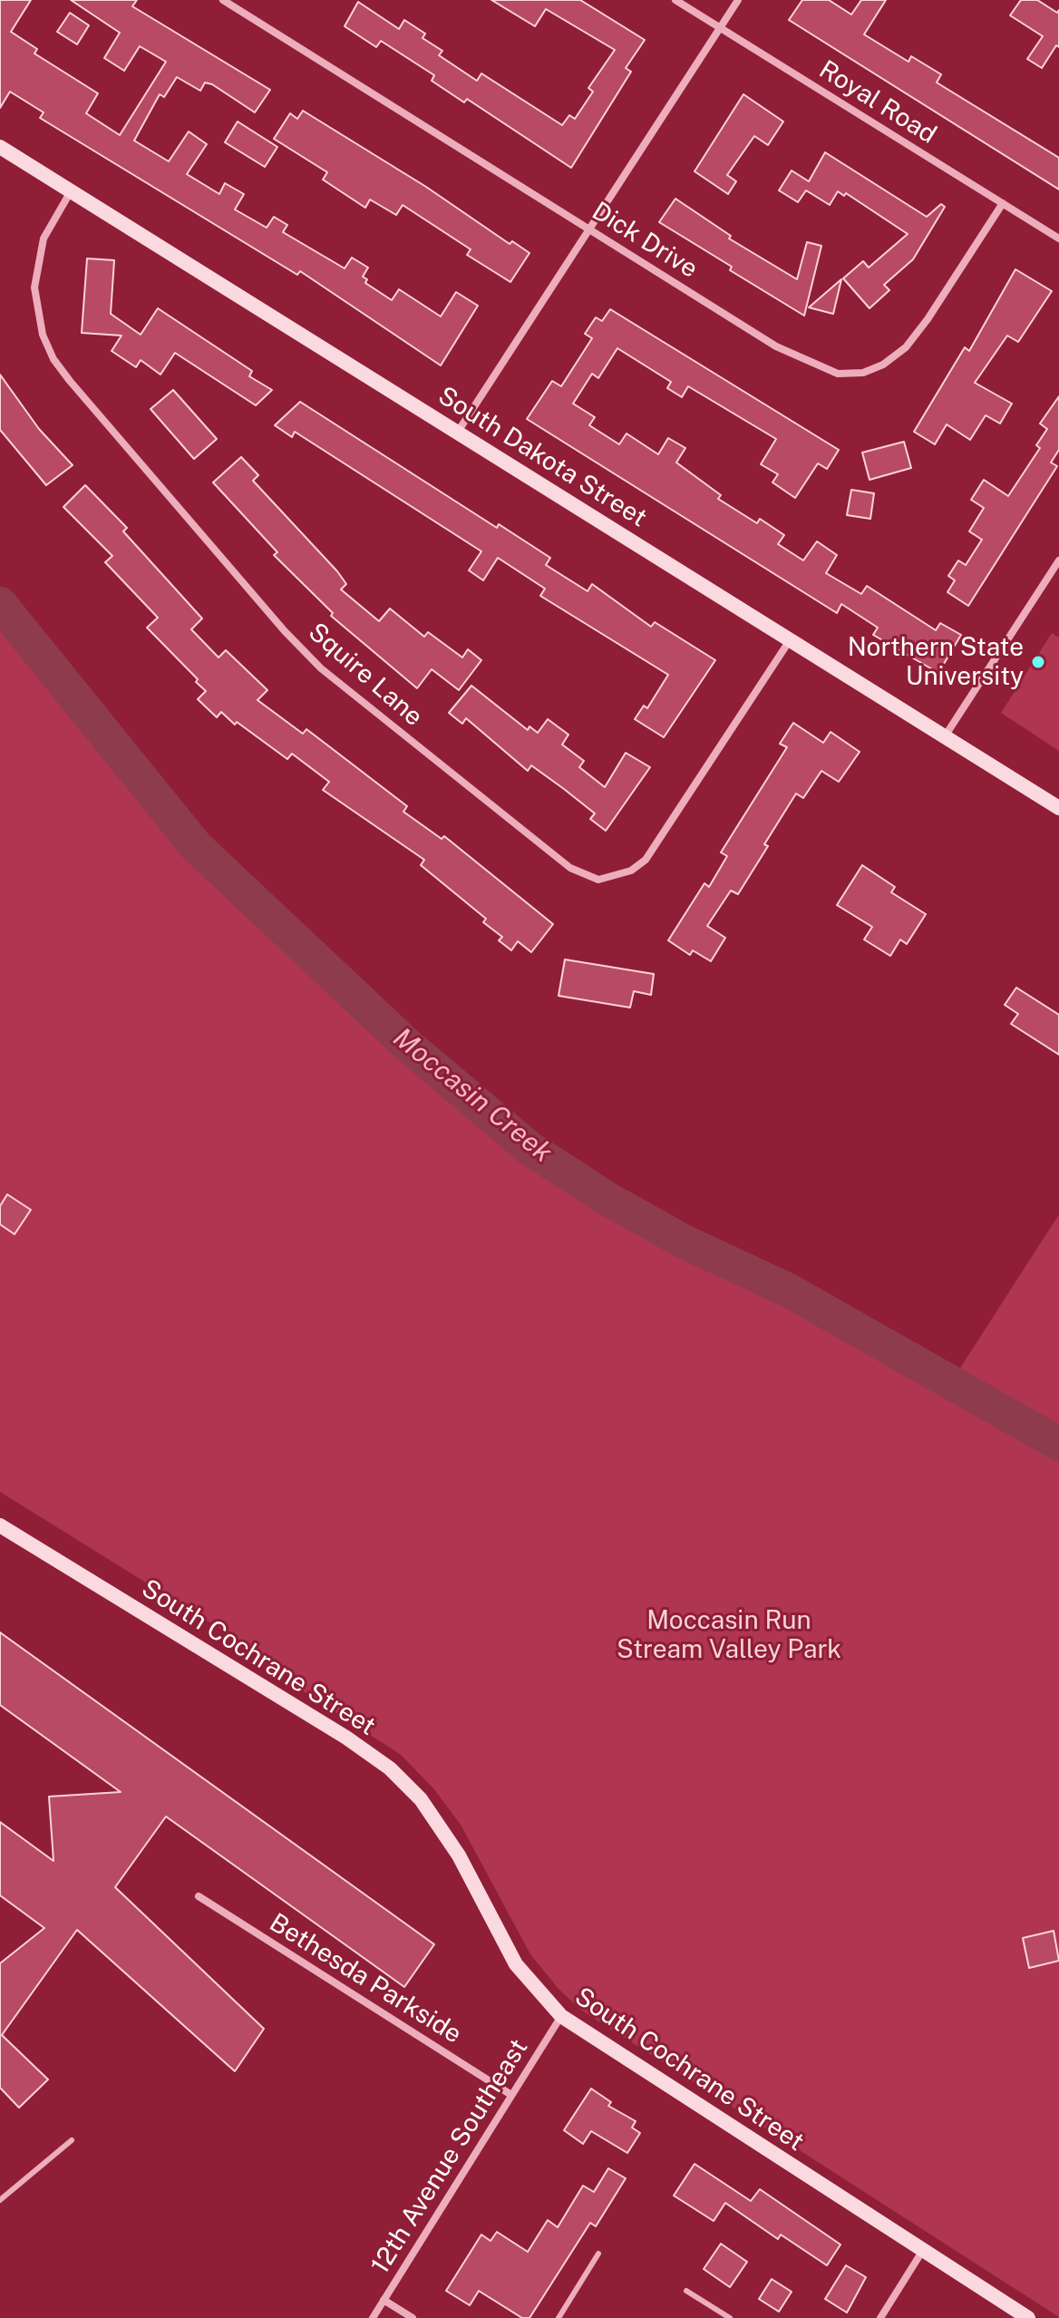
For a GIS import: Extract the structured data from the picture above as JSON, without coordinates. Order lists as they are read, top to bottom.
{
  "streets": {
    "street": [
      "Royal Road",
      "Dick Drive",
      "South Dakota Street",
      "Squire Lane",
      "South Cochrane Street",
      "Bethesda Parkside",
      "12th Avenue Southeast"
    ]
  },
  "crossings": [
    ["Royal Road", "Dick Drive"],
    ["South Dakota Street", "Squire Lane"],
    ["South Cochrane Street", "12th Avenue Southeast"],
    ["Bethesda Parkside", "12th Avenue Southeast"]
  ],
  "water": ["Moccasin Creek"],
  "parks": ["Moccasin Run Stream Valley Park"],
  "places": ["Northern State University"]
}
